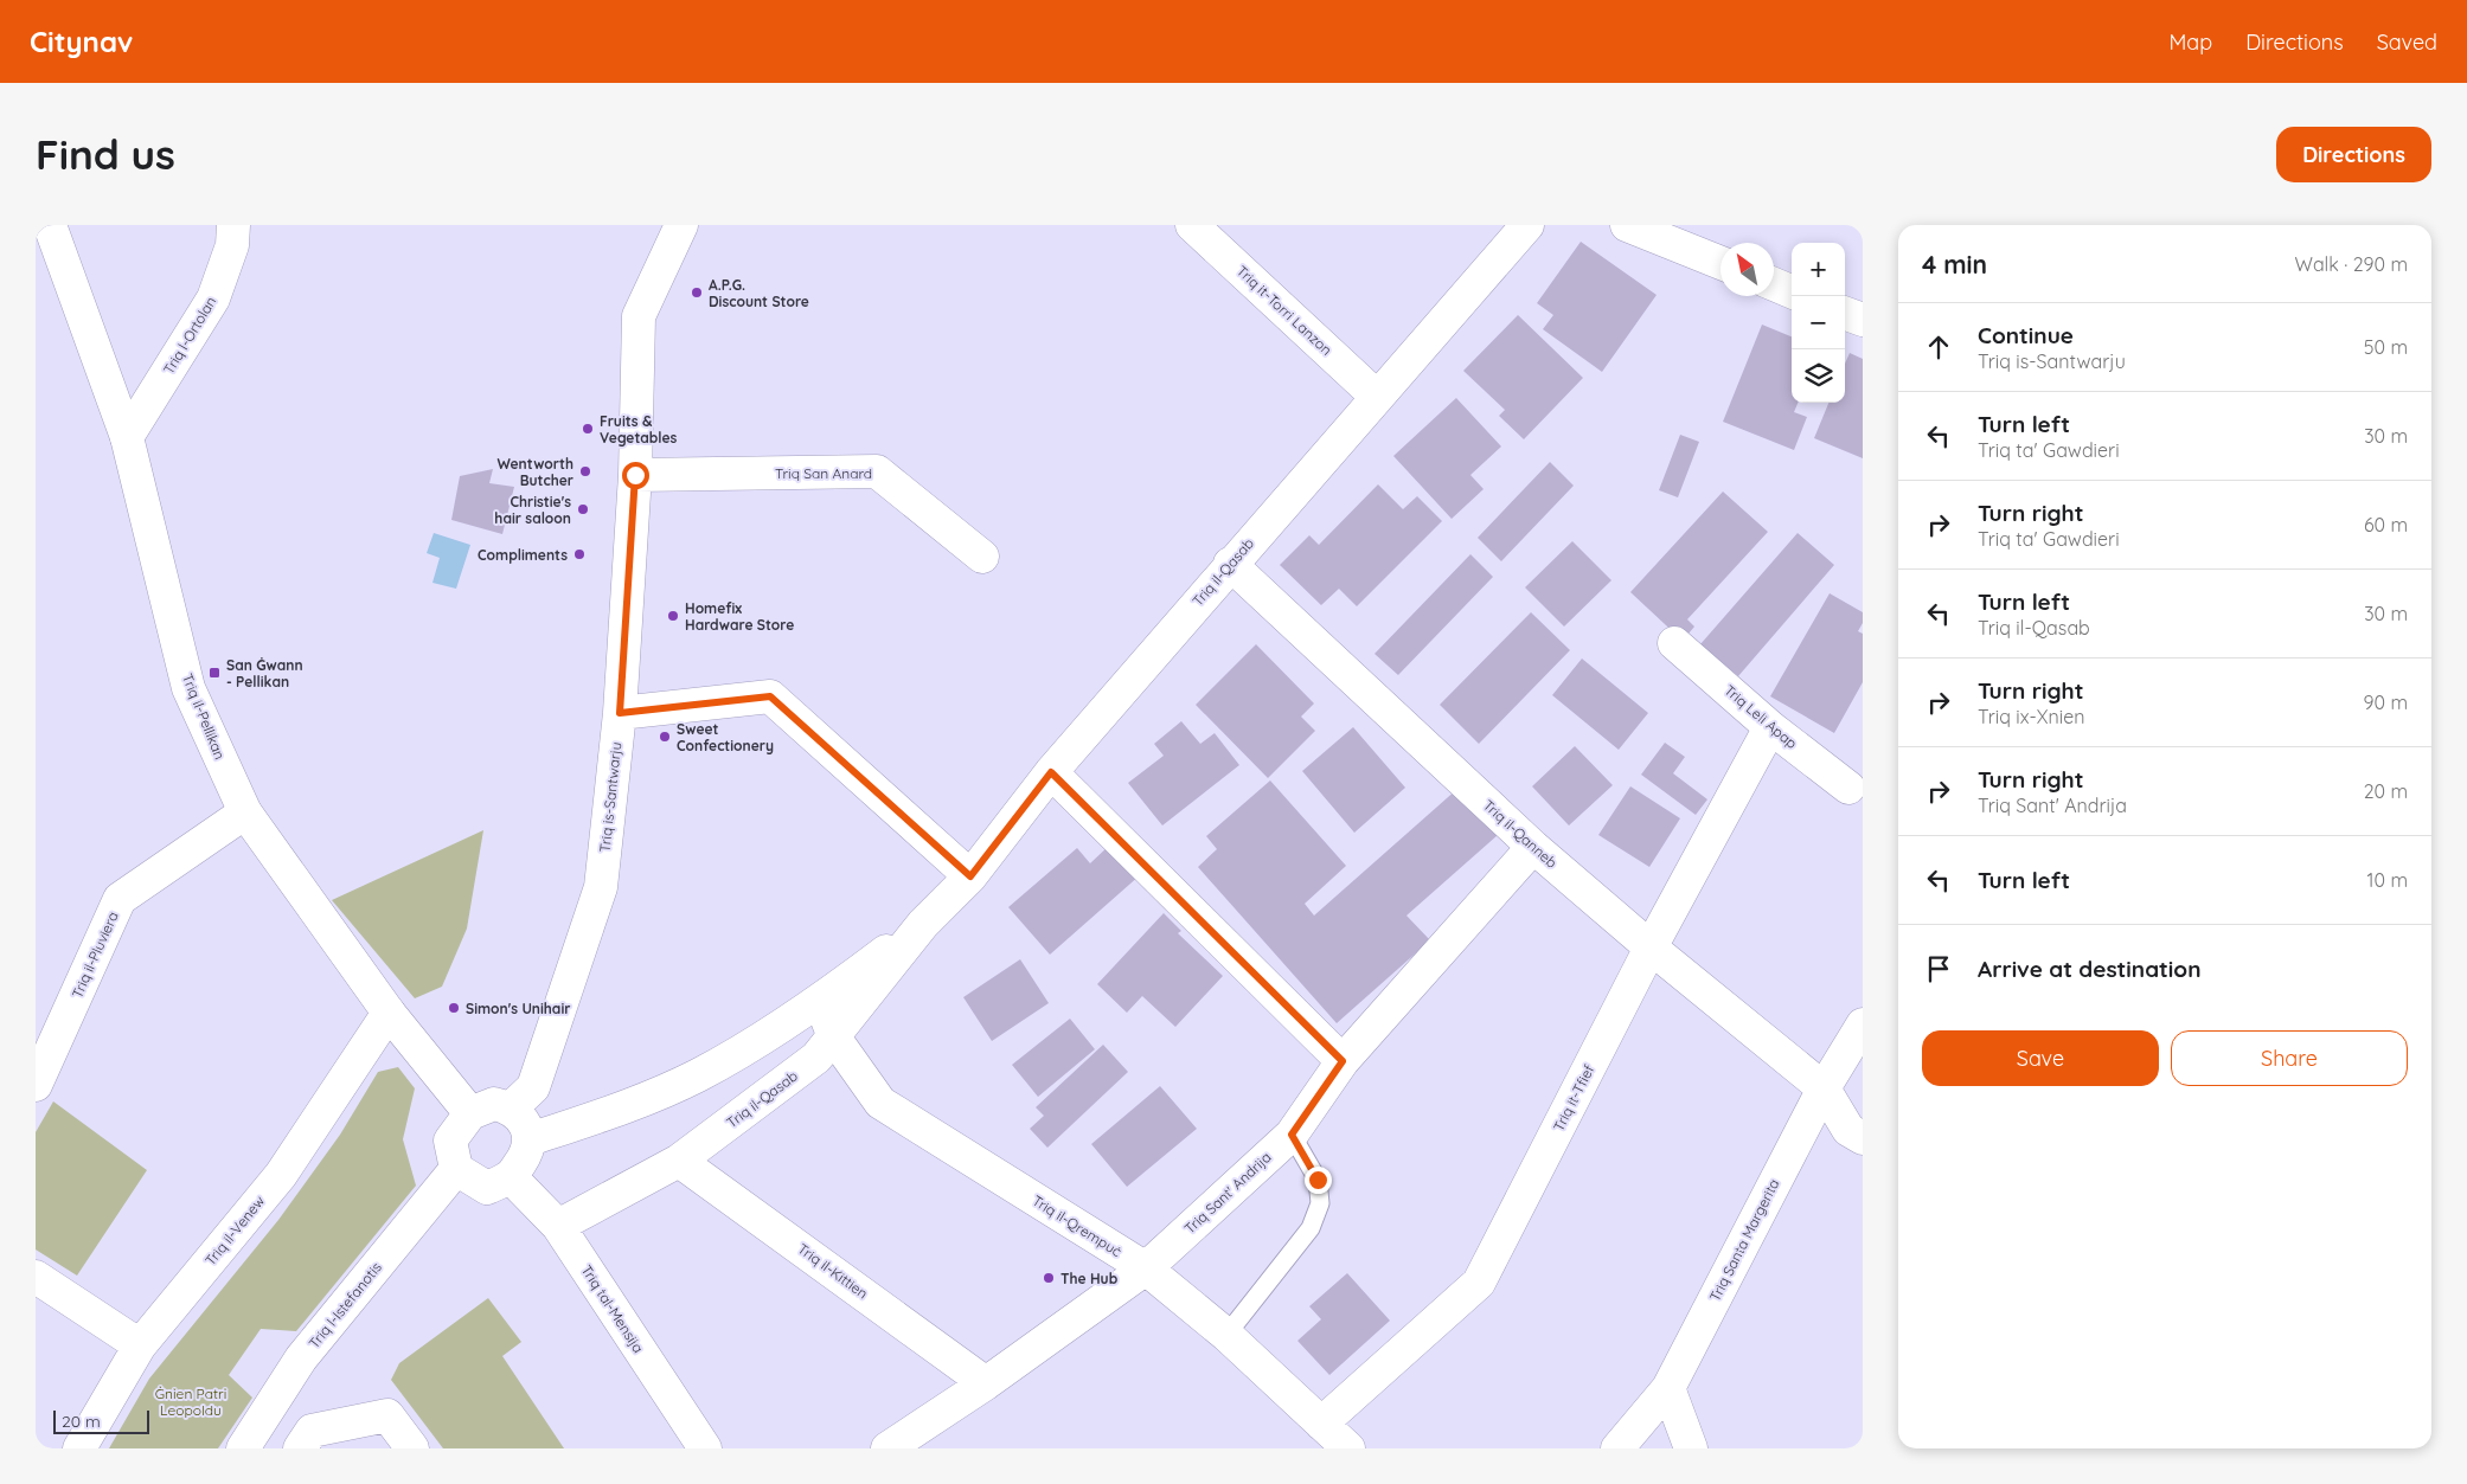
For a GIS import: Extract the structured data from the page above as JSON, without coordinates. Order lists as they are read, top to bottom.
{
  "streets": {
    "street": [
      "Triq it-Torri Lanzon",
      "Triq l-Ortolan",
      "Triq San Anard",
      "Triq il-Qasab",
      "Triq il-Pellikan",
      "Triq Leli Apap",
      "Triq is-Santwarju",
      "Triq il-Qanneb",
      "Triq il-Pluviera",
      "Triq it-Tfief",
      "Triq Sant' Andrija",
      "Triq il-Qrempuċ",
      "Triq il-Venew",
      "Triq Santa Margerita",
      "Triq il-Kittien",
      "Triq l-Istefanotis",
      "Triq tal-Mensija"
    ]
  },
  "crossings": [
    ["Triq it-Torri Lanzon", "Triq il-Qasab"],
    ["Triq l-Ortolan", "Triq il-Pellikan"],
    ["Triq San Anard", "Triq is-Santwarju"],
    ["Triq il-Qasab", "Triq il-Pellikan"],
    ["Triq il-Qasab", "Triq is-Santwarju"],
    ["Triq il-Qasab", "Triq il-Qanneb"],
    ["Triq il-Qasab", "Triq il-Qrempuċ"],
    ["Triq il-Qasab", "Triq il-Kittien"],
    ["Triq il-Qasab", "Triq l-Istefanotis"],
    ["Triq il-Qasab", "Triq tal-Mensija"],
    ["Triq il-Pellikan", "Triq is-Santwarju"],
    ["Triq il-Pellikan", "Triq il-Pluviera"],
    ["Triq il-Pellikan", "Triq il-Venew"],
    ["Triq il-Pellikan", "Triq l-Istefanotis"],
    ["Triq il-Pellikan", "Triq tal-Mensija"],
    ["Triq Leli Apap", "Triq it-Tfief"],
    ["Triq is-Santwarju", "Triq l-Istefanotis"],
    ["Triq is-Santwarju", "Triq tal-Mensija"],
    ["Triq il-Qanneb", "Triq it-Tfief"],
    ["Triq il-Qanneb", "Triq Sant' Andrija"],
    ["Triq il-Qanneb", "Triq Santa Margerita"],
    ["Triq it-Tfief", "Triq il-Qrempuċ"],
    ["Triq Sant' Andrija", "Triq il-Qrempuċ"],
    ["Triq Sant' Andrija", "Triq il-Kittien"],
    ["Triq l-Istefanotis", "Triq tal-Mensija"]
  ],
  "parks": ["Ġnien Patri Leopoldu"],
  "places": {
    "other": [
      "A.P.G. Discount Store",
      "Fruits & Vegetables",
      "Wentworth Butcher",
      "Christie's hair saloon",
      "Compliments",
      "Homefix Hardware Store",
      "Sweet Confectionery",
      "Simon's Unihair",
      "The Hub"
    ],
    "transit": ["San Ġwann - Pellikan"]
  },
  "scale_bar": "20 m",
  "north": "top left",
  "page": {
    "header": "Citynav",
    "nav": ["Map", "Directions", "Saved"],
    "buttons": [
      "Directions",
      ["Save", "Share"]
    ],
    "title": "Find us",
    "heading": ["4 min", "Walk · 290 m"],
    "map_buttons": ["+", "−"],
    "list": [
      ["Continue", "Triq is-Santwarju", "50 m"],
      ["Turn left", "Triq ta' Gawdieri", "30 m"],
      ["Turn right", "Triq ta' Gawdieri", "60 m"],
      ["Turn left", "Triq il-Qasab", "30 m"],
      ["Turn right", "Triq ix-Xnien", "90 m"],
      ["Turn right", "Triq Sant' Andrija", "20 m"],
      ["Turn left", "10 m"],
      "Arrive at destination"
    ],
    "scale": "20 m"
  }
}
